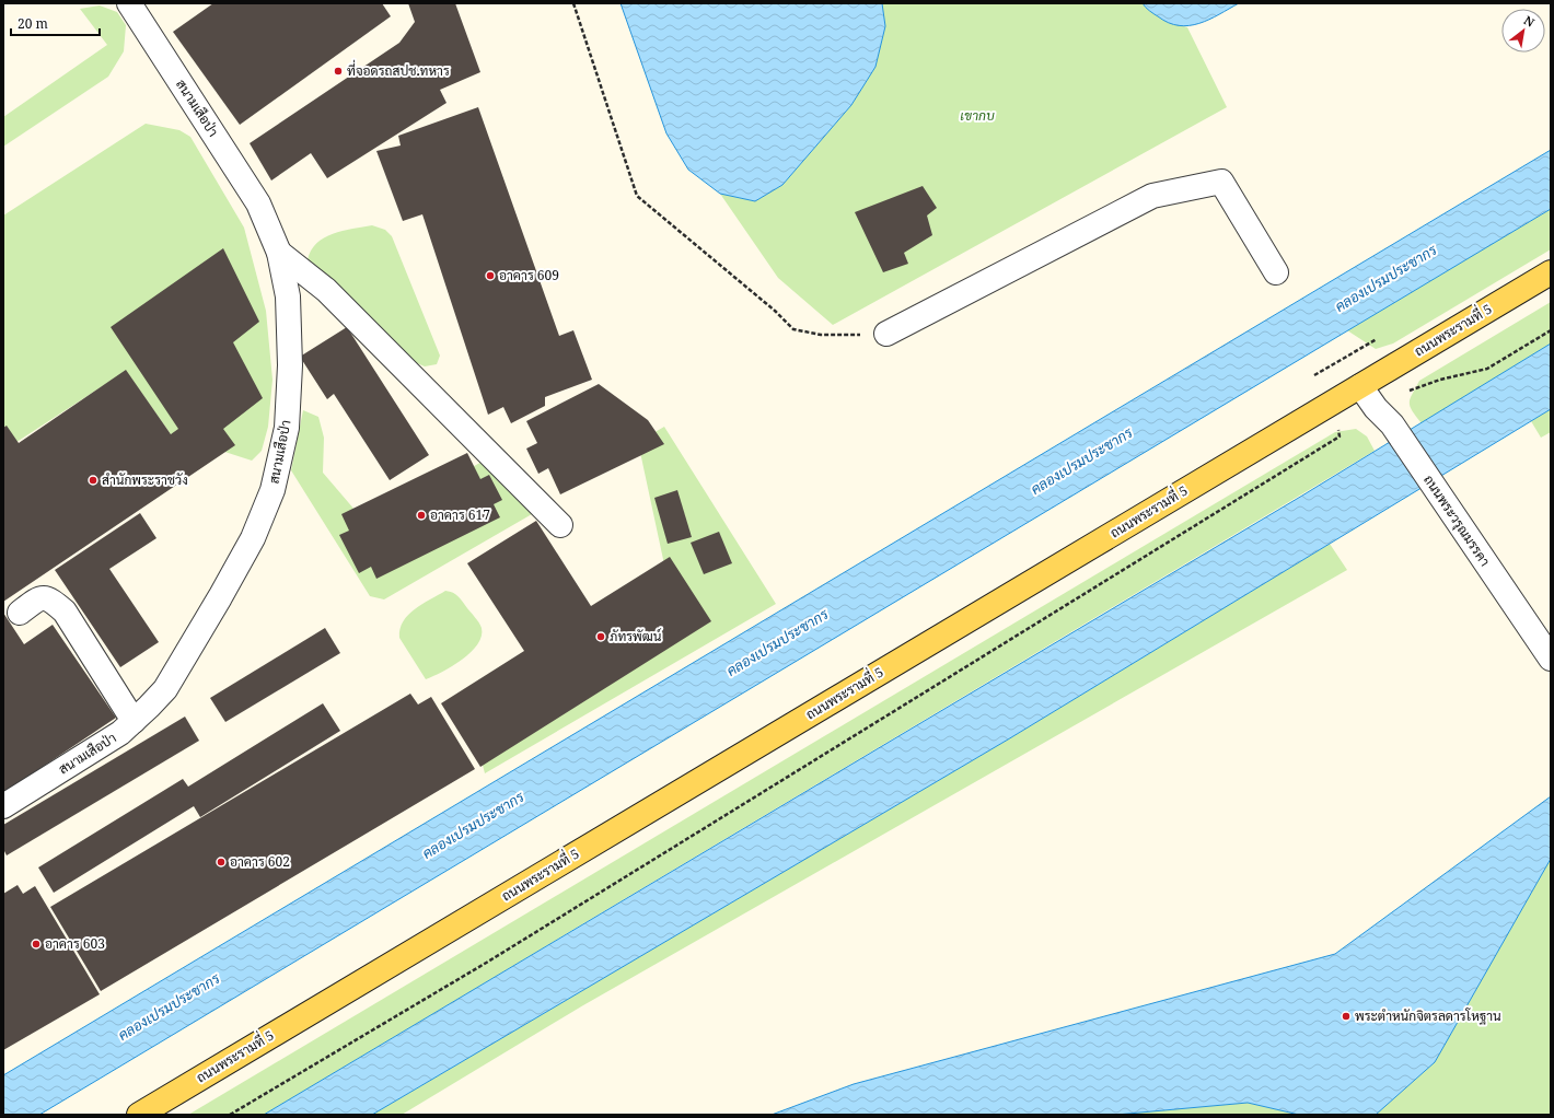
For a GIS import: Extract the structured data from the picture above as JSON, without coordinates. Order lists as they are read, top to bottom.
{
  "streets": {
    "main road": ["ถนนพระรามที่ 5"],
    "street": ["สนามเสือป่า", "ถนนพระวรุณมรรคา"]
  },
  "crossings": [
    ["ถนนพระรามที่ 5", "ถนนพระวรุณมรรคา"]
  ],
  "water": ["คลองเปรมประชากร"],
  "parks": ["เขากบ"],
  "places": [
    "ที่จอดรถสปช.ทหาร",
    "อาคาร 609",
    "สำนักพระราชวัง",
    "อาคาร 617",
    "ภัทรพัฒน์",
    "อาคาร 602",
    "อาคาร 603",
    "พระตำหนักจิตรลดารโหฐาน"
  ],
  "scale_bar": "20 m",
  "north": "top right"
}
